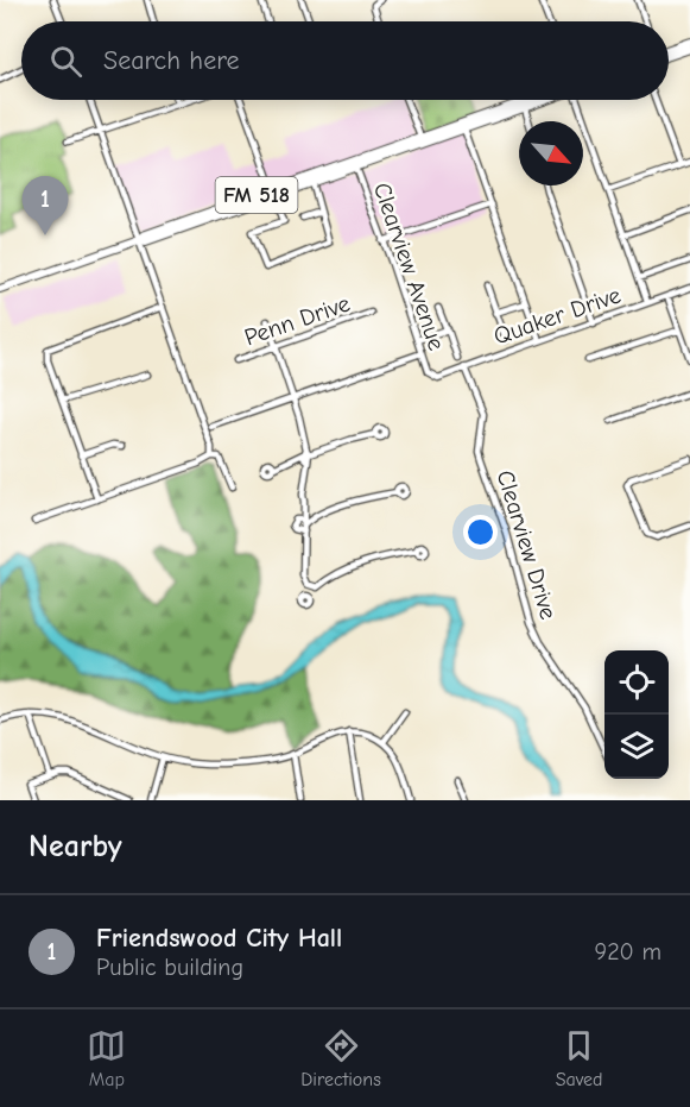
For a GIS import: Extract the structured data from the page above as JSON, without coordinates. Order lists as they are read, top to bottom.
{
  "streets": {
    "main road": ["FM 518"],
    "street": [
      "Clearview Avenue",
      "Quaker Drive",
      "Penn Drive",
      "Clearview Drive"
    ]
  },
  "crossings": [
    ["FM 518", "Clearview Avenue"],
    ["Clearview Avenue", "Quaker Drive"],
    ["Quaker Drive", "Clearview Drive"]
  ],
  "north": "bottom right",
  "page": {
    "search": "Search here",
    "pins": "1",
    "heading": "Nearby",
    "list": [
      {
        "mark": "1",
        "name": "Friendswood City Hall",
        "note": "Public building",
        "value": "920 m"
      }
    ],
    "nav": ["Map", "Directions", "Saved"]
  }
}
